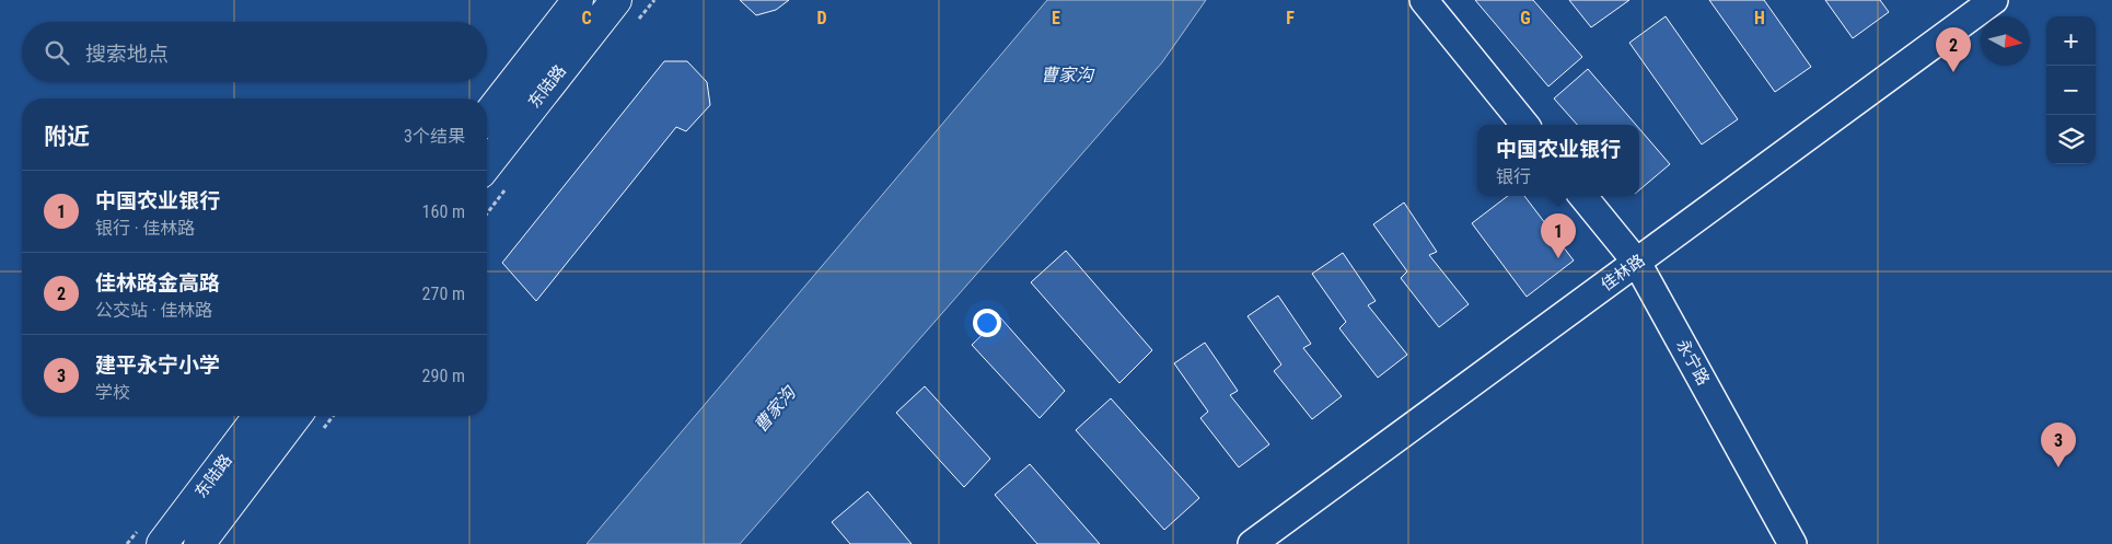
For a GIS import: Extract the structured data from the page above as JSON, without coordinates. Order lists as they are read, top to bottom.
{
  "streets": {
    "main road": ["东陆路"],
    "street": ["佳林路", "永宁路"]
  },
  "crossings": [
    ["佳林路", "永宁路"]
  ],
  "water": ["曹家沟"],
  "north": "right",
  "page": {
    "map_buttons": ["+", "−"],
    "search": "搜索地点",
    "pins": ["2", "1", "3"],
    "heading": ["附近", "3个结果"],
    "popup": ["中国农业银行", "银行"],
    "list": [
      {
        "mark": "1",
        "name": "中国农业银行",
        "note": "银行 · 佳林路",
        "value": "160 m"
      },
      {
        "mark": "2",
        "name": "佳林路金高路",
        "note": "公交站 · 佳林路",
        "value": "270 m"
      },
      {
        "mark": "3",
        "name": "建平永宁小学",
        "note": "学校",
        "value": "290 m"
      }
    ]
  },
  "grid": {
    "columns": [
      "C",
      "D",
      "E",
      "F",
      "G",
      "H"
    ]
  }
}
